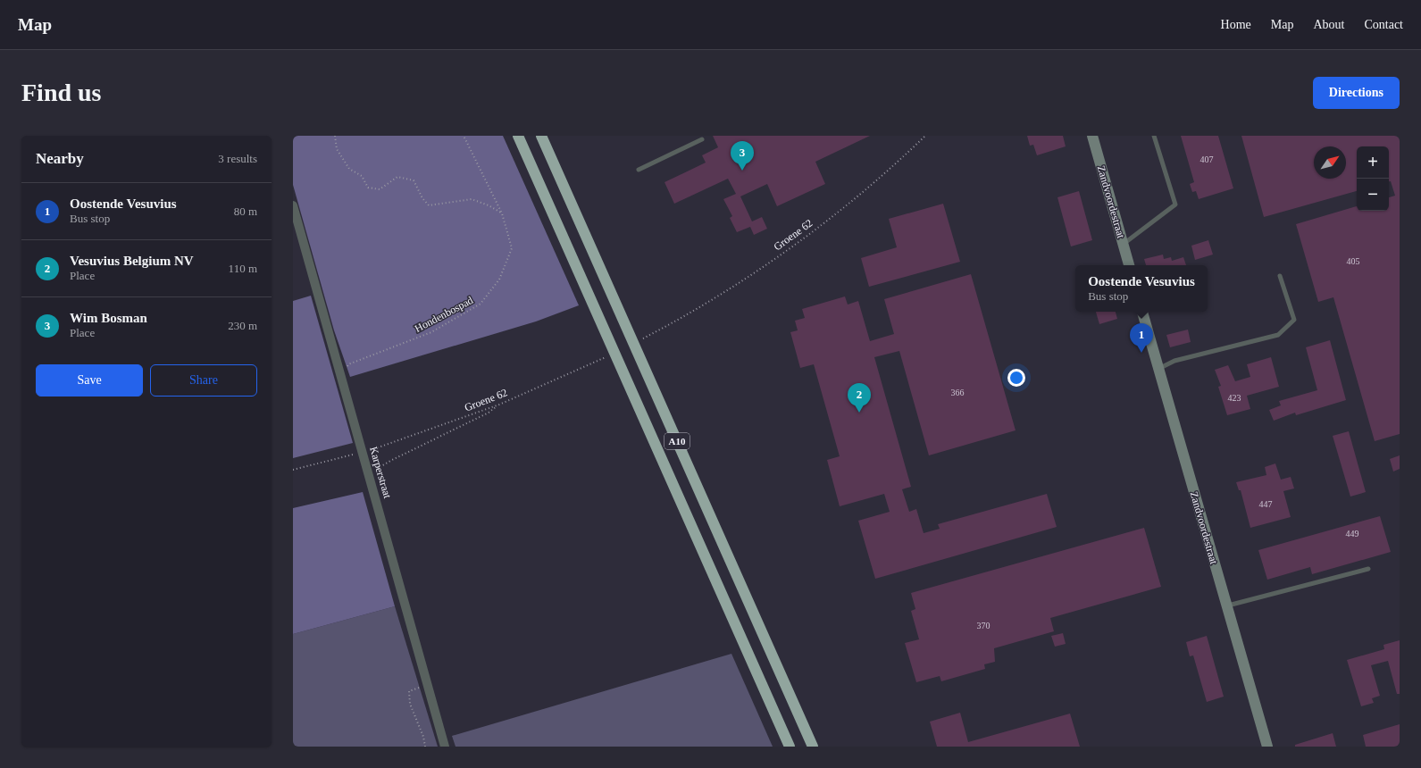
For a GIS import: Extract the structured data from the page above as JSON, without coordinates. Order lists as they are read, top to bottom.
{
  "streets": {
    "highway": ["A10"],
    "main road": ["Zandvoordestraat"],
    "street": ["Karperstraat"],
    "path": ["Groene 62", "Hondenbospad"]
  },
  "crossings": [
    ["Hondenbospad", "Karperstraat"]
  ],
  "house_numbers": [
    "407",
    "405",
    "366",
    "423",
    "447",
    "449",
    "370"
  ],
  "north": "top right",
  "page": {
    "header": "Map",
    "nav": [
      "Home",
      "Map",
      "About",
      "Contact"
    ],
    "buttons": [
      "Directions",
      ["Save", "Share"]
    ],
    "title": "Find us",
    "heading": ["Nearby", "3 results"],
    "pins": ["3", "1", "2"],
    "map_buttons": ["+", "−"],
    "list": [
      {
        "mark": "1",
        "name": "Oostende Vesuvius",
        "note": "Bus stop",
        "value": "80 m"
      },
      {
        "mark": "2",
        "name": "Vesuvius Belgium NV",
        "note": "Place",
        "value": "110 m"
      },
      {
        "mark": "3",
        "name": "Wim Bosman",
        "note": "Place",
        "value": "230 m"
      }
    ],
    "popup": ["Oostende Vesuvius", "Bus stop"]
  }
}
